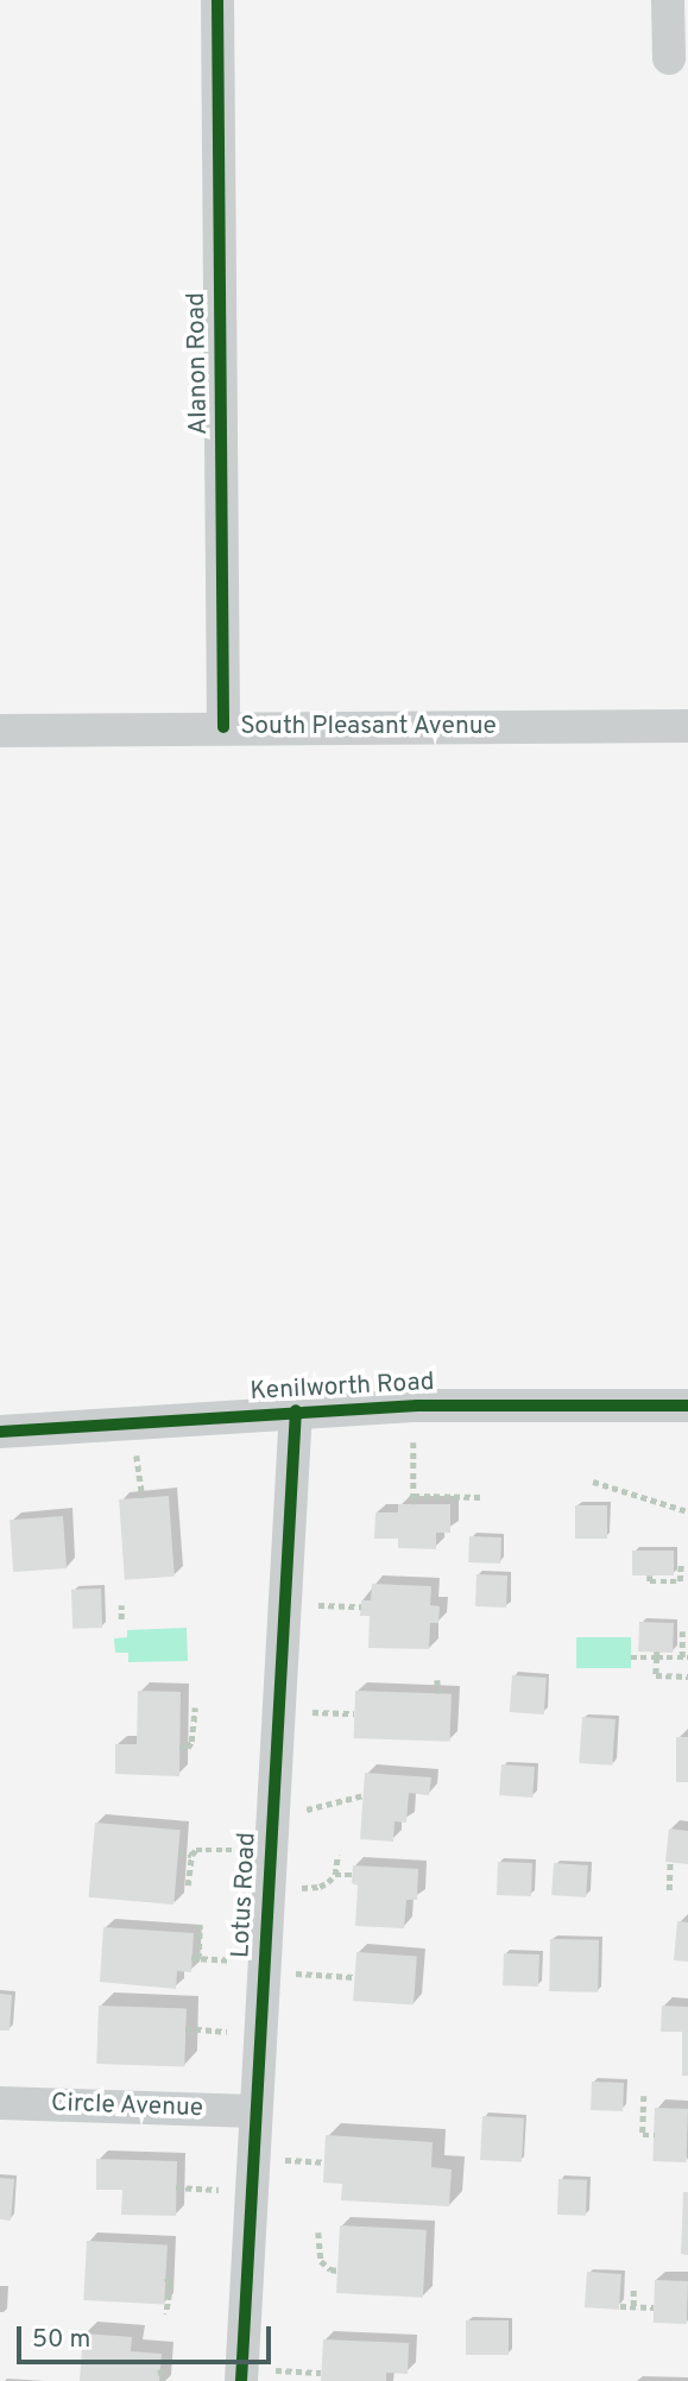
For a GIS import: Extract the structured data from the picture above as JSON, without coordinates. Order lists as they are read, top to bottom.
{
  "streets": {
    "street": [
      "Alanon Road",
      "South Pleasant Avenue",
      "Kenilworth Road",
      "Lotus Road",
      "Circle Avenue"
    ]
  },
  "crossings": [
    ["Alanon Road", "South Pleasant Avenue"],
    ["Kenilworth Road", "Lotus Road"],
    ["Lotus Road", "Circle Avenue"]
  ],
  "scale_bar": "50 m"
}
